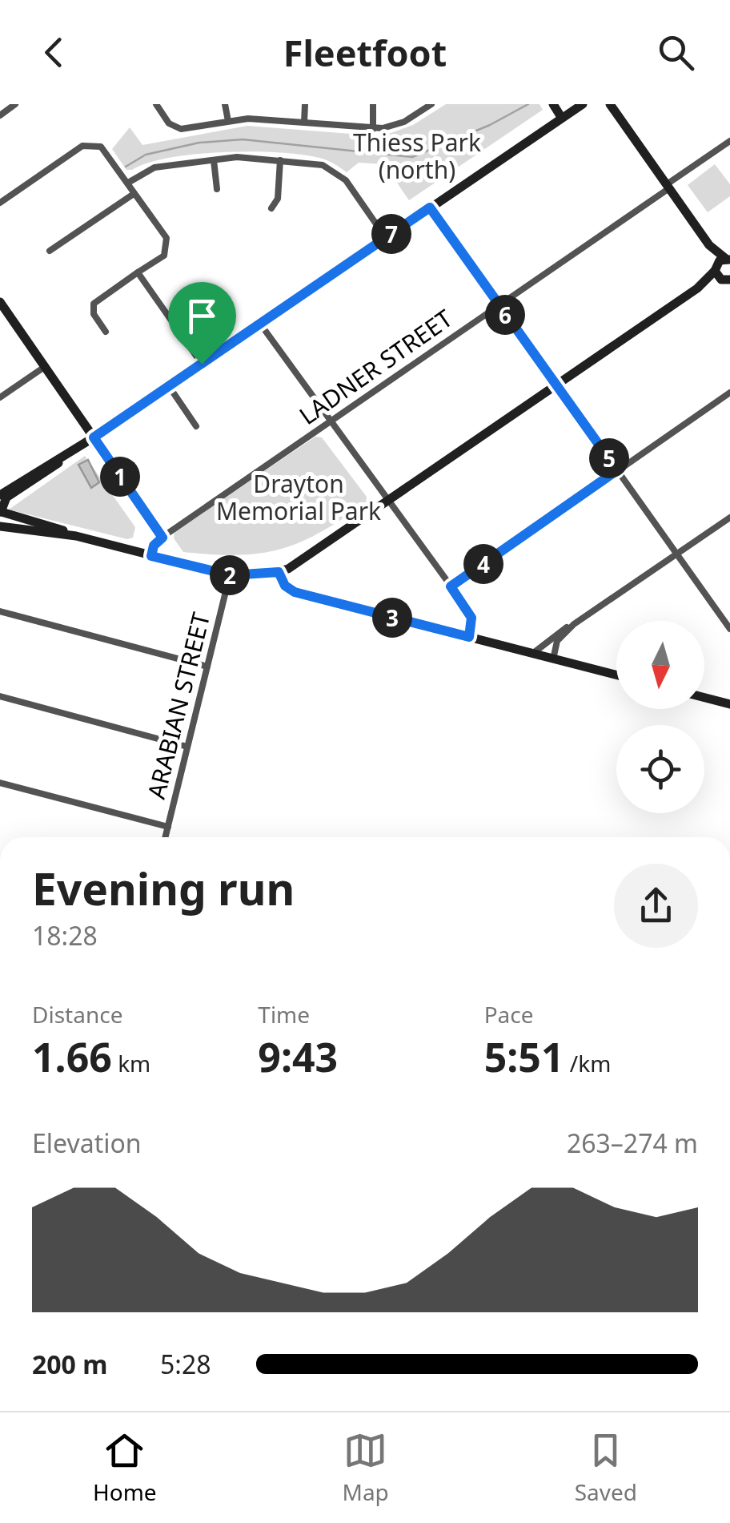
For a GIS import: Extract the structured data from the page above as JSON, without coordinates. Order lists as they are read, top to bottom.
{
  "streets": {
    "street": ["LADNER STREET", "ARABIAN STREET"]
  },
  "parks": ["Thiess Park (north)", "Drayton Memorial Park"],
  "north": "bottom",
  "page": {
    "header": "Fleetfoot",
    "pins": [
      "7",
      "6",
      "5",
      "1",
      "4",
      "2",
      "3"
    ],
    "heading": ["Evening run", "18:28"],
    "stats": [
      ["Distance", "1.66 km"],
      ["Time", "9:43"],
      ["Pace", "5:51 /km"]
    ],
    "chart": ["Elevation", "263–274 m"],
    "list": [
      {
        "name": "200 m",
        "note": "5:28"
      }
    ],
    "tabs": ["Home", "Map", "Saved"]
  }
}
